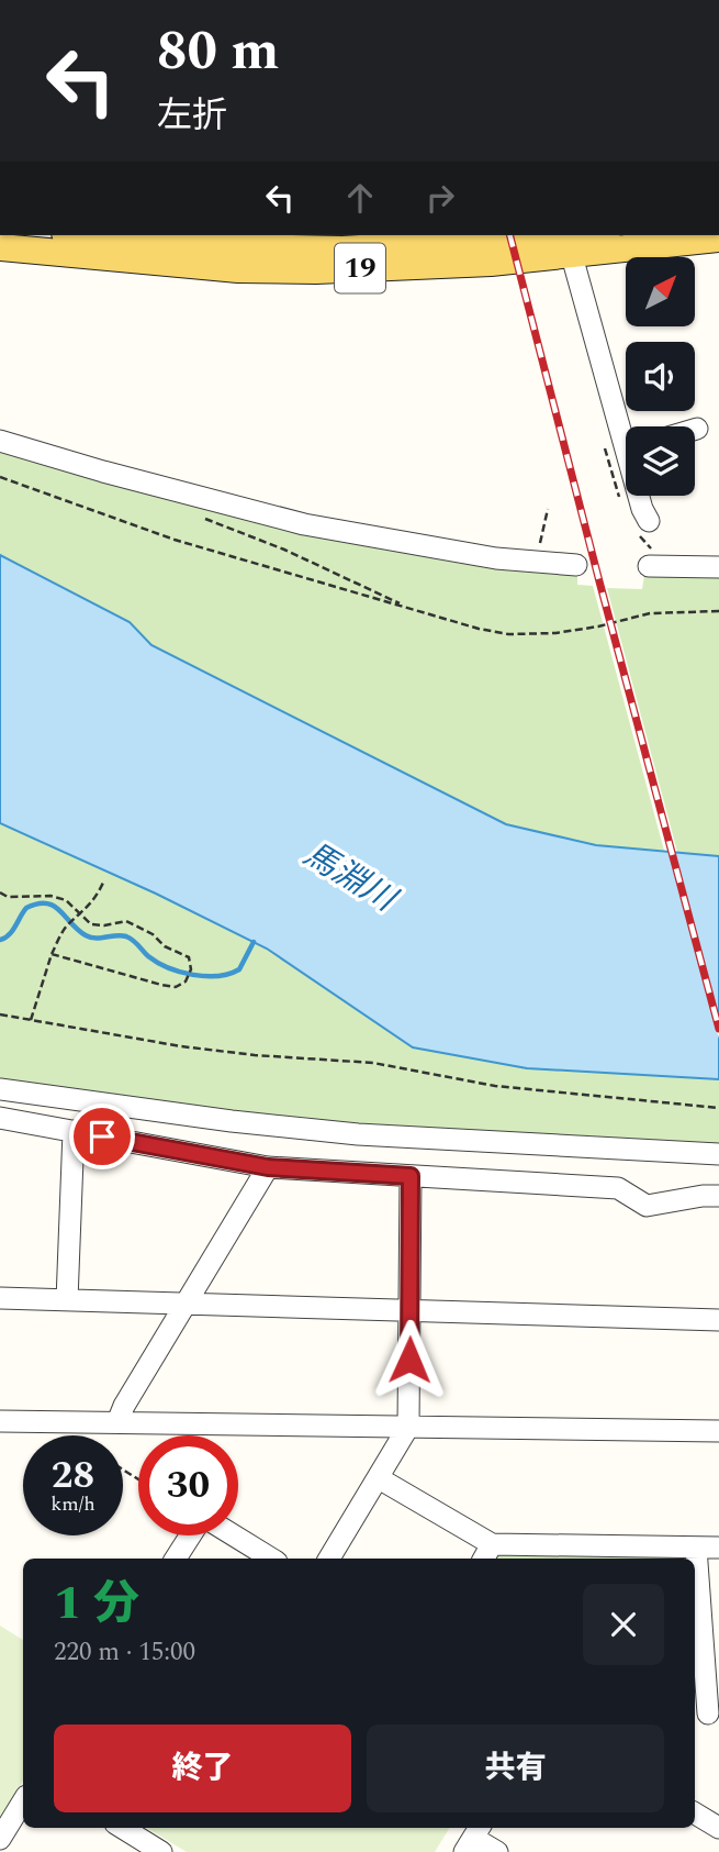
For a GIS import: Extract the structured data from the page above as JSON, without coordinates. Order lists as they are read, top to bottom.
{
  "streets": {
    "main road": ["19"]
  },
  "water": ["馬淵川"],
  "north": "top right",
  "page": {
    "turn": ["80 m", "左折"],
    "speed": "28 km/h",
    "limit": "30",
    "heading": ["1 分", "220 m · 15:00"],
    "buttons": ["終了", "共有"]
  }
}
